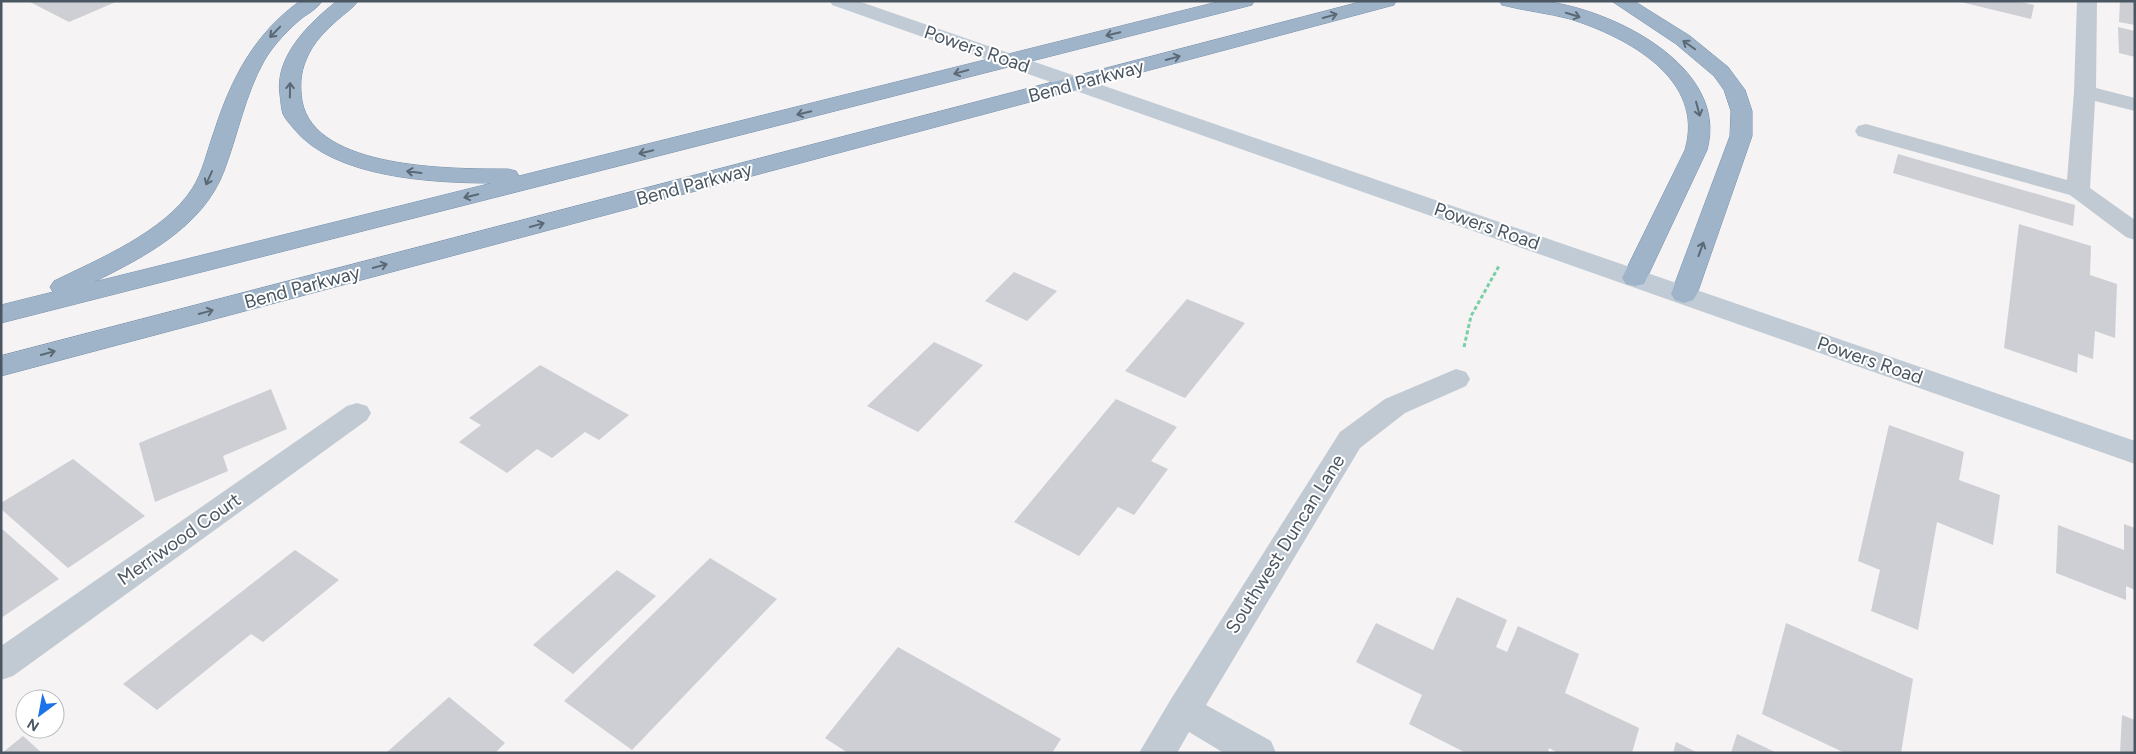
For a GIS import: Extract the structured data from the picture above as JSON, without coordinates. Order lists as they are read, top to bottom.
{
  "streets": {
    "highway": ["Bend Parkway"],
    "main road": ["Powers Road"],
    "street": ["Merriwood Court", "Southwest Duncan Lane"]
  },
  "crossings": [
    ["Powers Road", "Bend Parkway"]
  ],
  "north": "bottom left"
}
